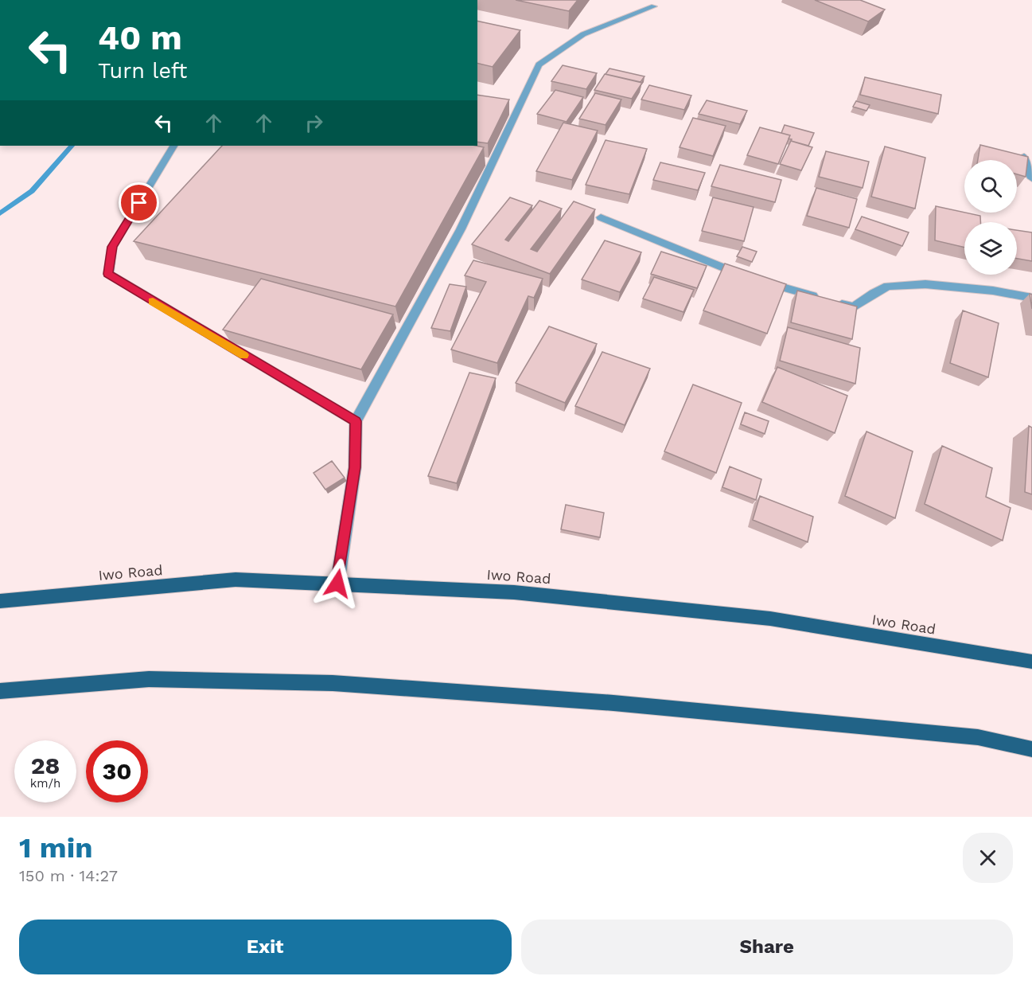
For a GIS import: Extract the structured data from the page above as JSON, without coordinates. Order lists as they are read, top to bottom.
{
  "streets": {
    "main road": ["Iwo Road"]
  },
  "page": {
    "turn": ["40 m", "Turn left"],
    "speed": "28 km/h",
    "limit": "30",
    "heading": ["1 min", "150 m · 14:27"],
    "buttons": ["Exit", "Share"]
  }
}
